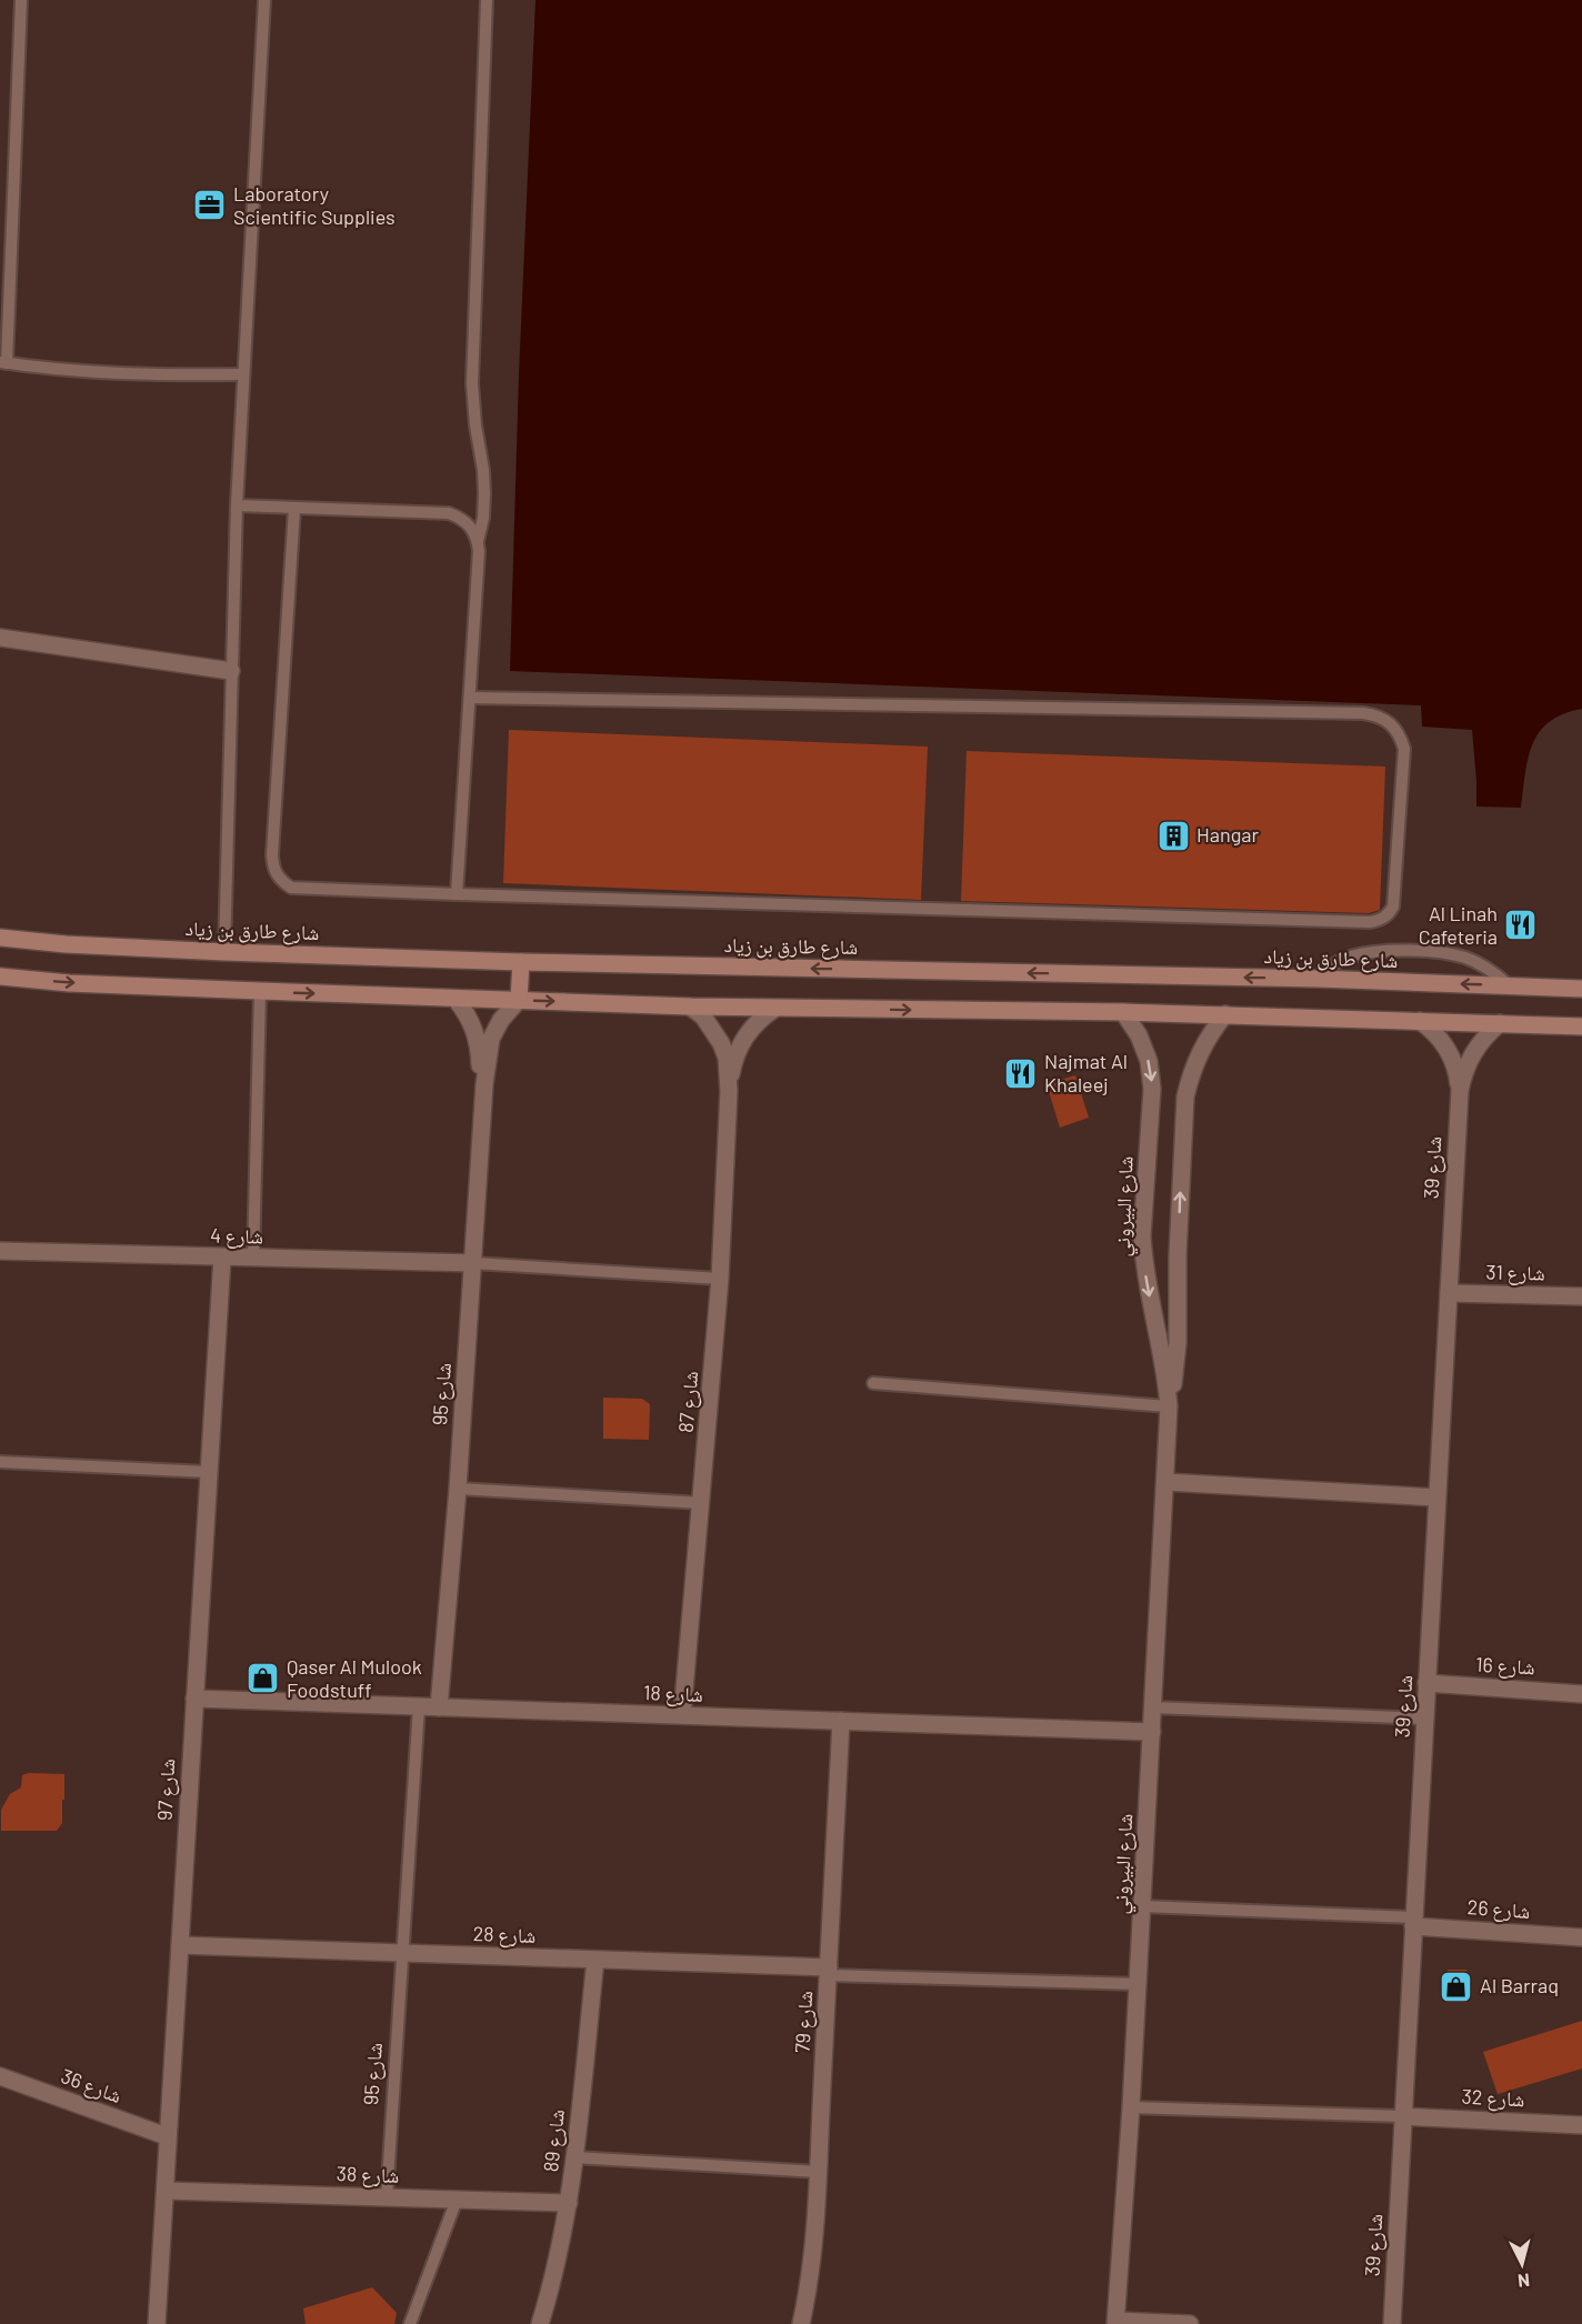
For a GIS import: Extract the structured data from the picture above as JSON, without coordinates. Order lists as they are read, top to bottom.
{
  "streets": {
    "main road": ["شارع طارق بن زياد"],
    "street": [
      "شارع 39",
      "شارع البيروني",
      "شارع 4",
      "شارع 31",
      "شارع 95",
      "شارع 87",
      "شارع 16",
      "شارع 18",
      "شارع 97",
      "شارع 26",
      "شارع 28",
      "شارع 79",
      "شارع 36",
      "شارع 32",
      "شارع 89",
      "شارع 38"
    ]
  },
  "crossings": [
    ["شارع 39", "شارع 31"],
    ["شارع 39", "شارع 16"],
    ["شارع 39", "شارع 26"],
    ["شارع 39", "شارع 32"],
    ["شارع البيروني", "شارع 18"],
    ["شارع 4", "شارع 95"],
    ["شارع 4", "شارع 97"],
    ["شارع 95", "شارع 18"],
    ["شارع 95", "شارع 28"],
    ["شارع 95", "شارع 38"],
    ["شارع 87", "شارع 18"],
    ["شارع 18", "شارع 97"],
    ["شارع 18", "شارع 79"],
    ["شارع 97", "شارع 28"],
    ["شارع 97", "شارع 36"],
    ["شارع 97", "شارع 38"],
    ["شارع 28", "شارع 79"],
    ["شارع 28", "شارع 89"],
    ["شارع 89", "شارع 38"]
  ],
  "places": {
    "office": ["Laboratory Scientific Supplies"],
    "building": ["Hangar"],
    "restaurant": ["Al Linah Cafeteria", "Najmat Al Khaleej"],
    "shop": ["Qaser Al Mulook Foodstuff", "Al Barraq"]
  },
  "north": "bottom"
}
